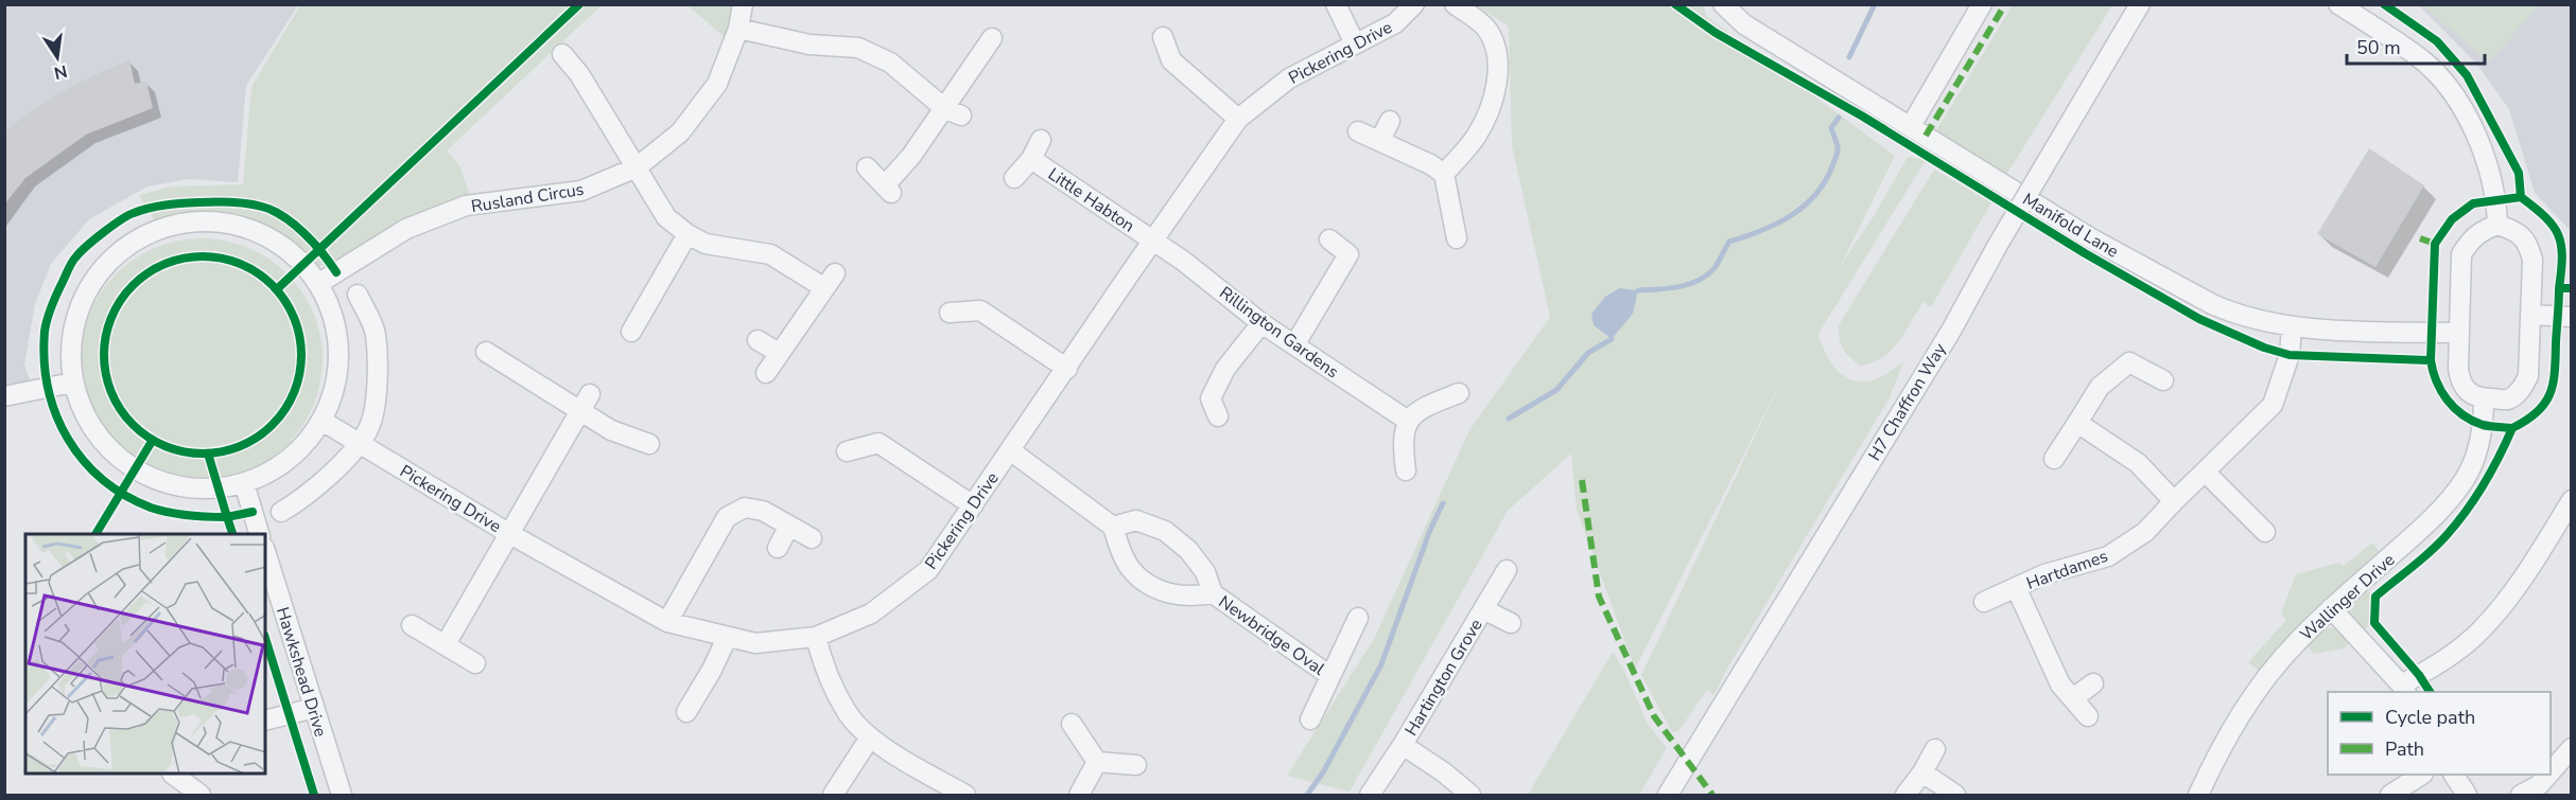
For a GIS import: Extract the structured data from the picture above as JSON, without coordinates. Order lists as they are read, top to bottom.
{
  "streets": {
    "street": [
      "Pickering Drive",
      "Rusland Circus",
      "Little Habton",
      "Manifold Lane",
      "Rillington Gardens",
      "H7 Chaffron Way",
      "Hartdames",
      "Wallinger Drive",
      "Newbridge Oval",
      "Hawkshead Drive",
      "Hartington Grove"
    ]
  },
  "crossings": [
    ["Pickering Drive", "Little Habton"],
    ["Pickering Drive", "Rillington Gardens"],
    ["Little Habton", "Rillington Gardens"],
    ["Manifold Lane", "Hartdames"]
  ],
  "legend": ["Cycle path", "Path"],
  "scale_bar": "50 m",
  "north": "bottom"
}
